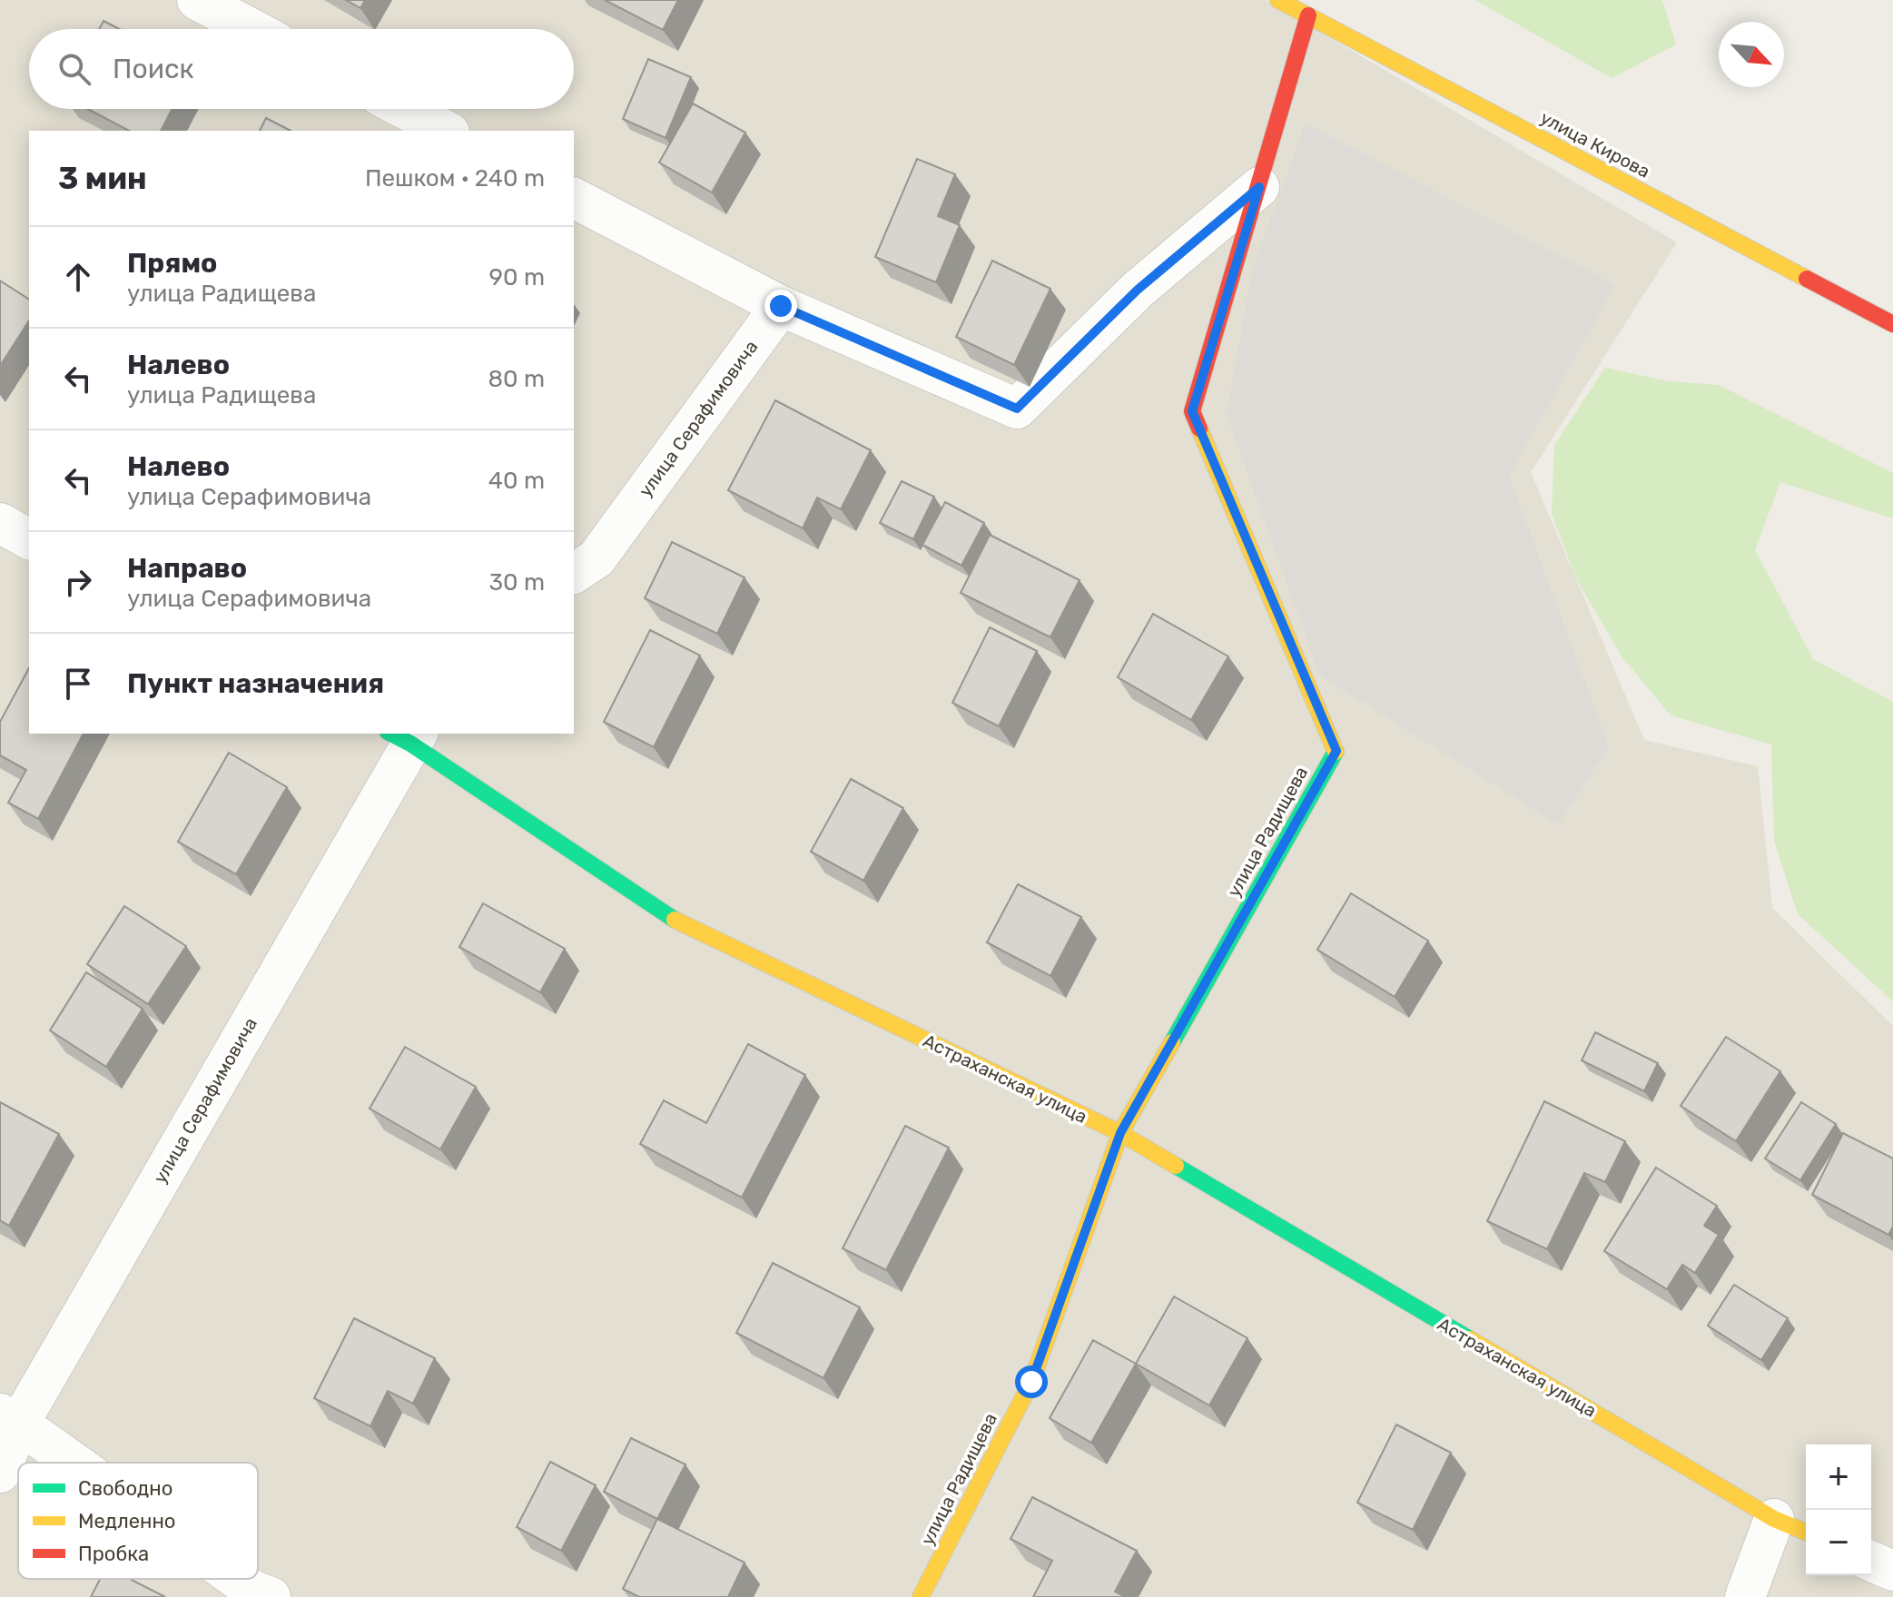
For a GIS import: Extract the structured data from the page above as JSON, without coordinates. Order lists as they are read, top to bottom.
{
  "streets": {
    "street": [
      "улица Кирова",
      "улица Серафимовича",
      "улица Радищева",
      "Астраханская улица"
    ]
  },
  "crossings": [
    ["улица Кирова", "улица Радищева"],
    ["улица Серафимовича", "Астраханская улица"],
    ["улица Радищева", "Астраханская улица"]
  ],
  "legend": ["Свободно", "Медленно", "Пробка"],
  "north": "bottom right",
  "page": {
    "search": "Поиск",
    "heading": ["3 мин", "Пешком · 240 m"],
    "list": [
      ["Прямо", "улица Радищева", "90 m"],
      ["Налево", "улица Радищева", "80 m"],
      ["Налево", "улица Серафимовича", "40 m"],
      ["Направо", "улица Серафимовича", "30 m"],
      "Пункт назначения"
    ],
    "map_buttons": ["+", "−"]
  }
}
